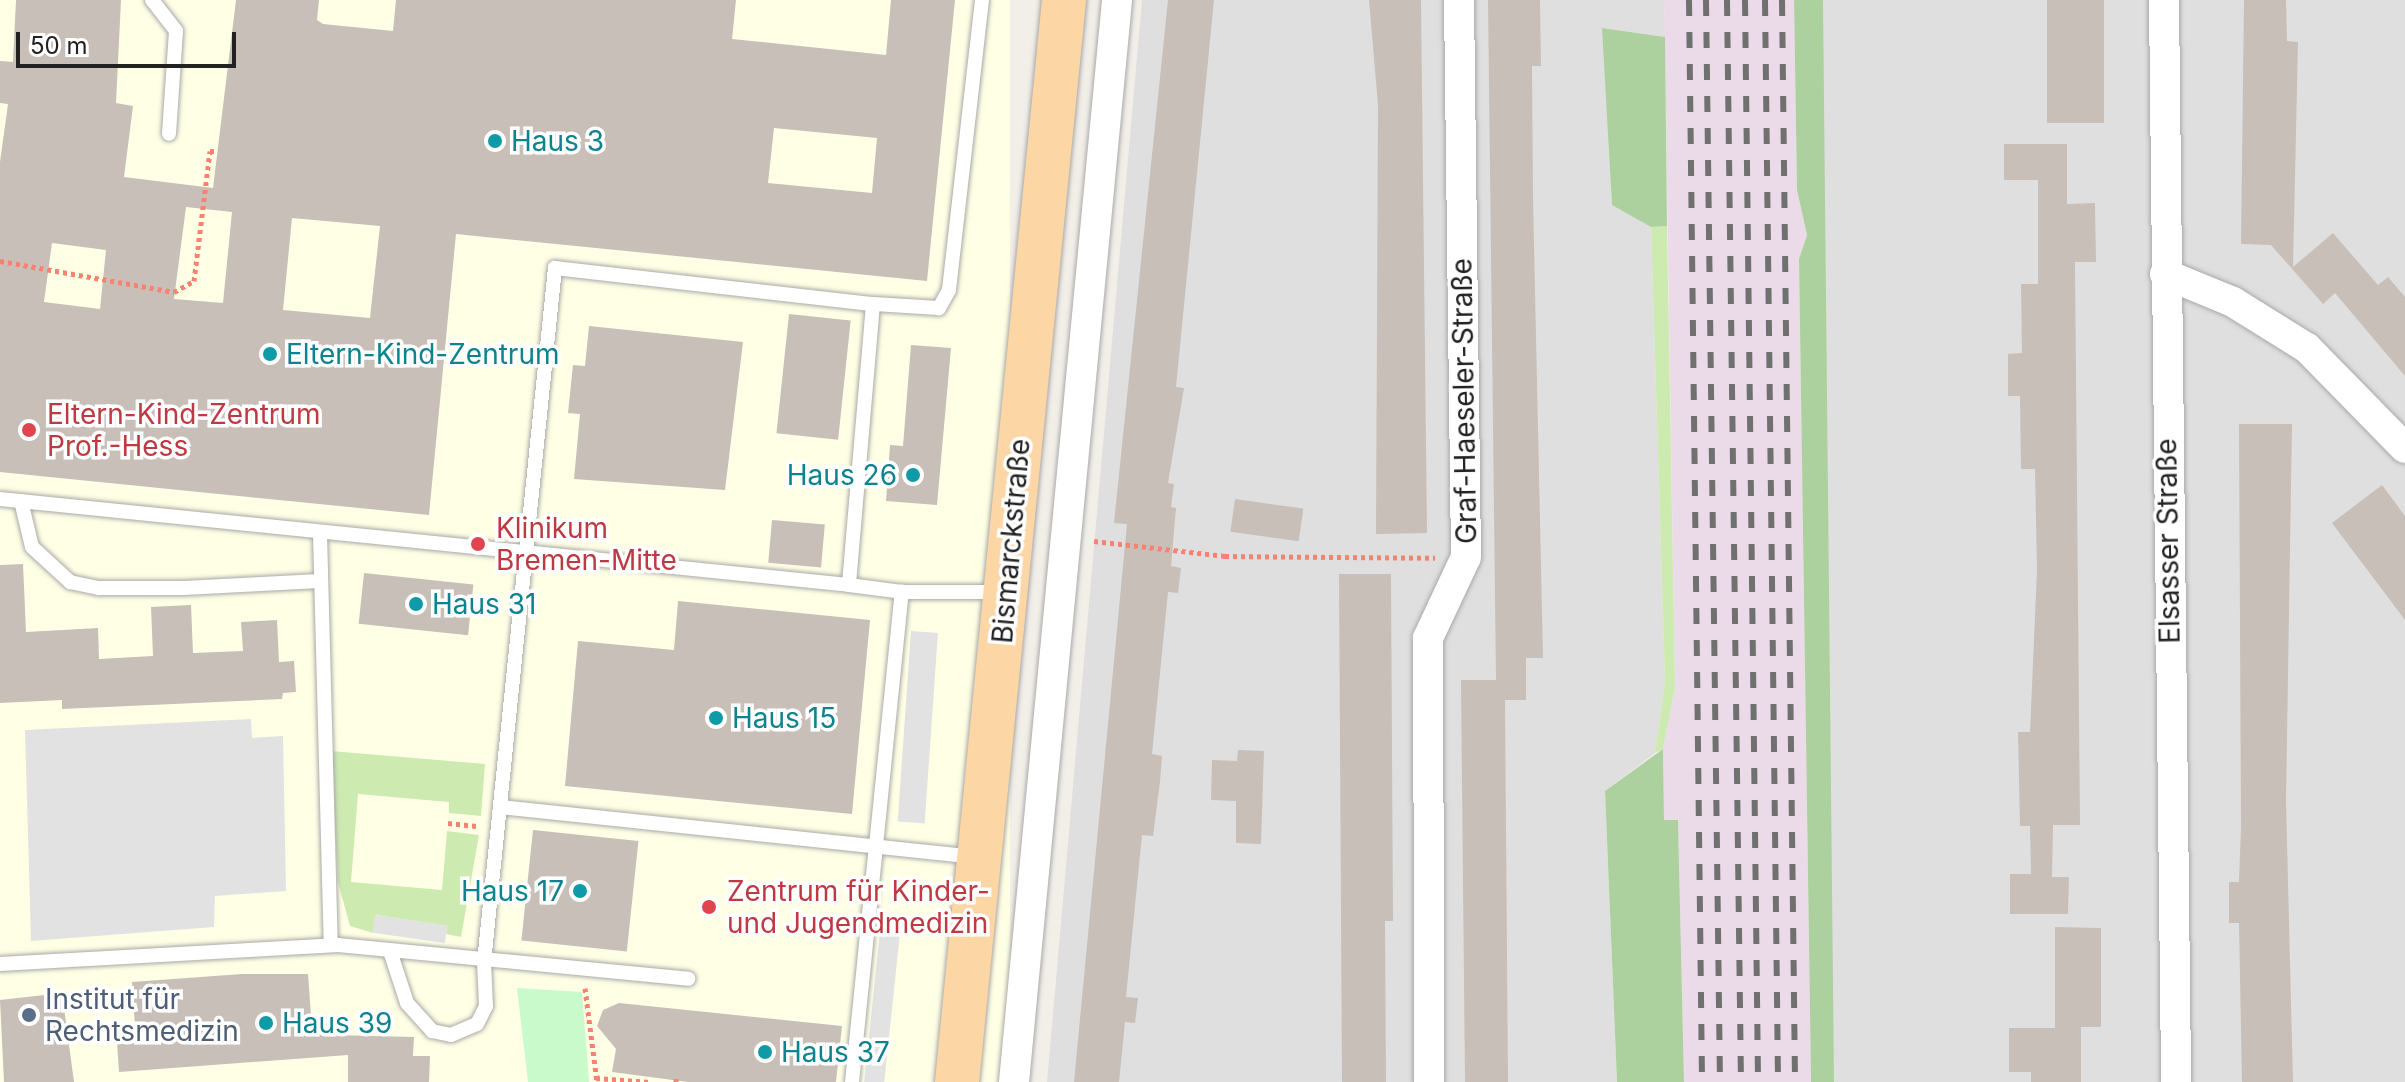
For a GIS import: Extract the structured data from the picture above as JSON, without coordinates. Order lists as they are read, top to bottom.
{
  "streets": {
    "main road": ["Bismarckstraße"],
    "street": ["Graf-Haeseler-Straße", "Elsasser Straße"]
  },
  "places": [
    "Haus 3",
    "Eltern-Kind-Zentrum",
    "Eltern-Kind-Zentrum Prof.-Hess",
    "Haus 26",
    "Klinikum Bremen-Mitte",
    "Haus 31",
    "Haus 15",
    "Haus 17",
    "Zentrum für Kinder- und Jugendmedizin",
    "Institut für Rechtsmedizin",
    "Haus 39",
    "Haus 37"
  ],
  "scale_bar": "50 m"
}
